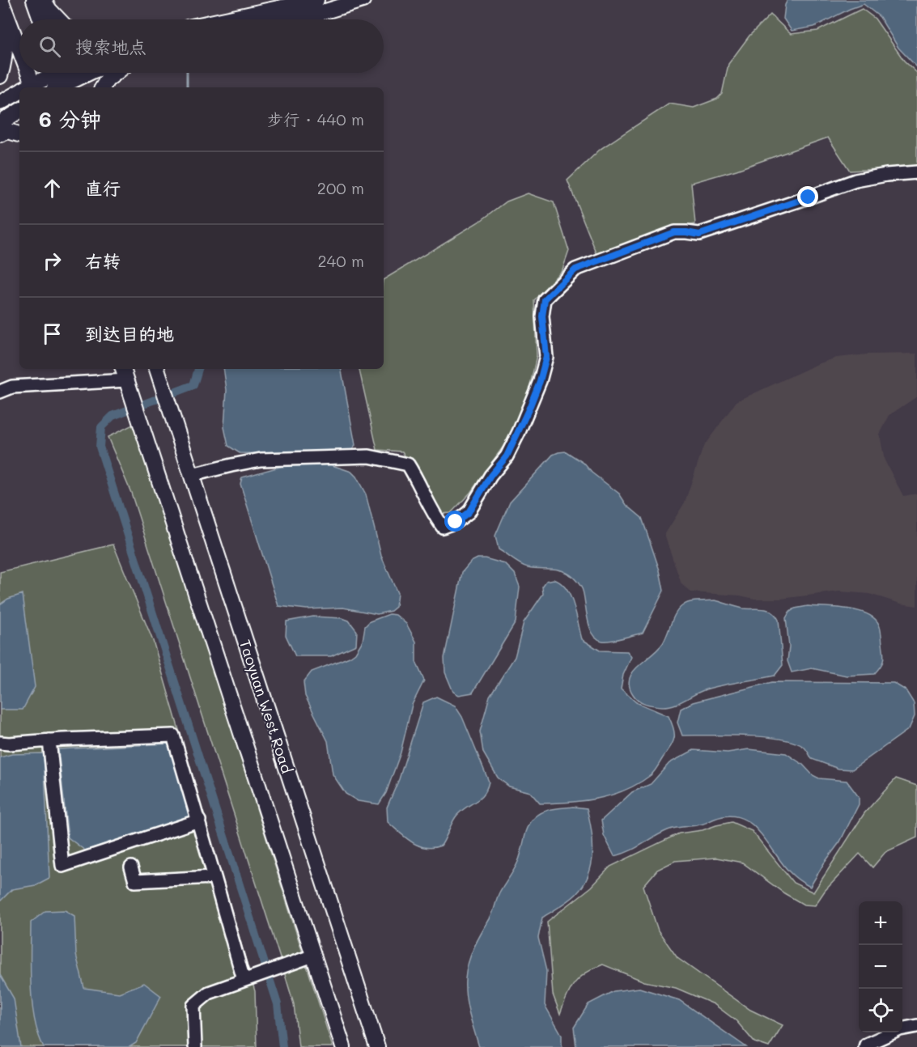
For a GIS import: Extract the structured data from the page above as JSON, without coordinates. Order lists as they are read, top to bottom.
{
  "streets": {
    "main road": ["Taoyuan West Road"]
  },
  "page": {
    "search": "搜索地点",
    "heading": ["6 分钟", "步行 · 440 m"],
    "list": [
      ["直行", "200 m"],
      ["右转", "240 m"],
      "到达目的地"
    ],
    "map_buttons": ["+", "−"]
  }
}
